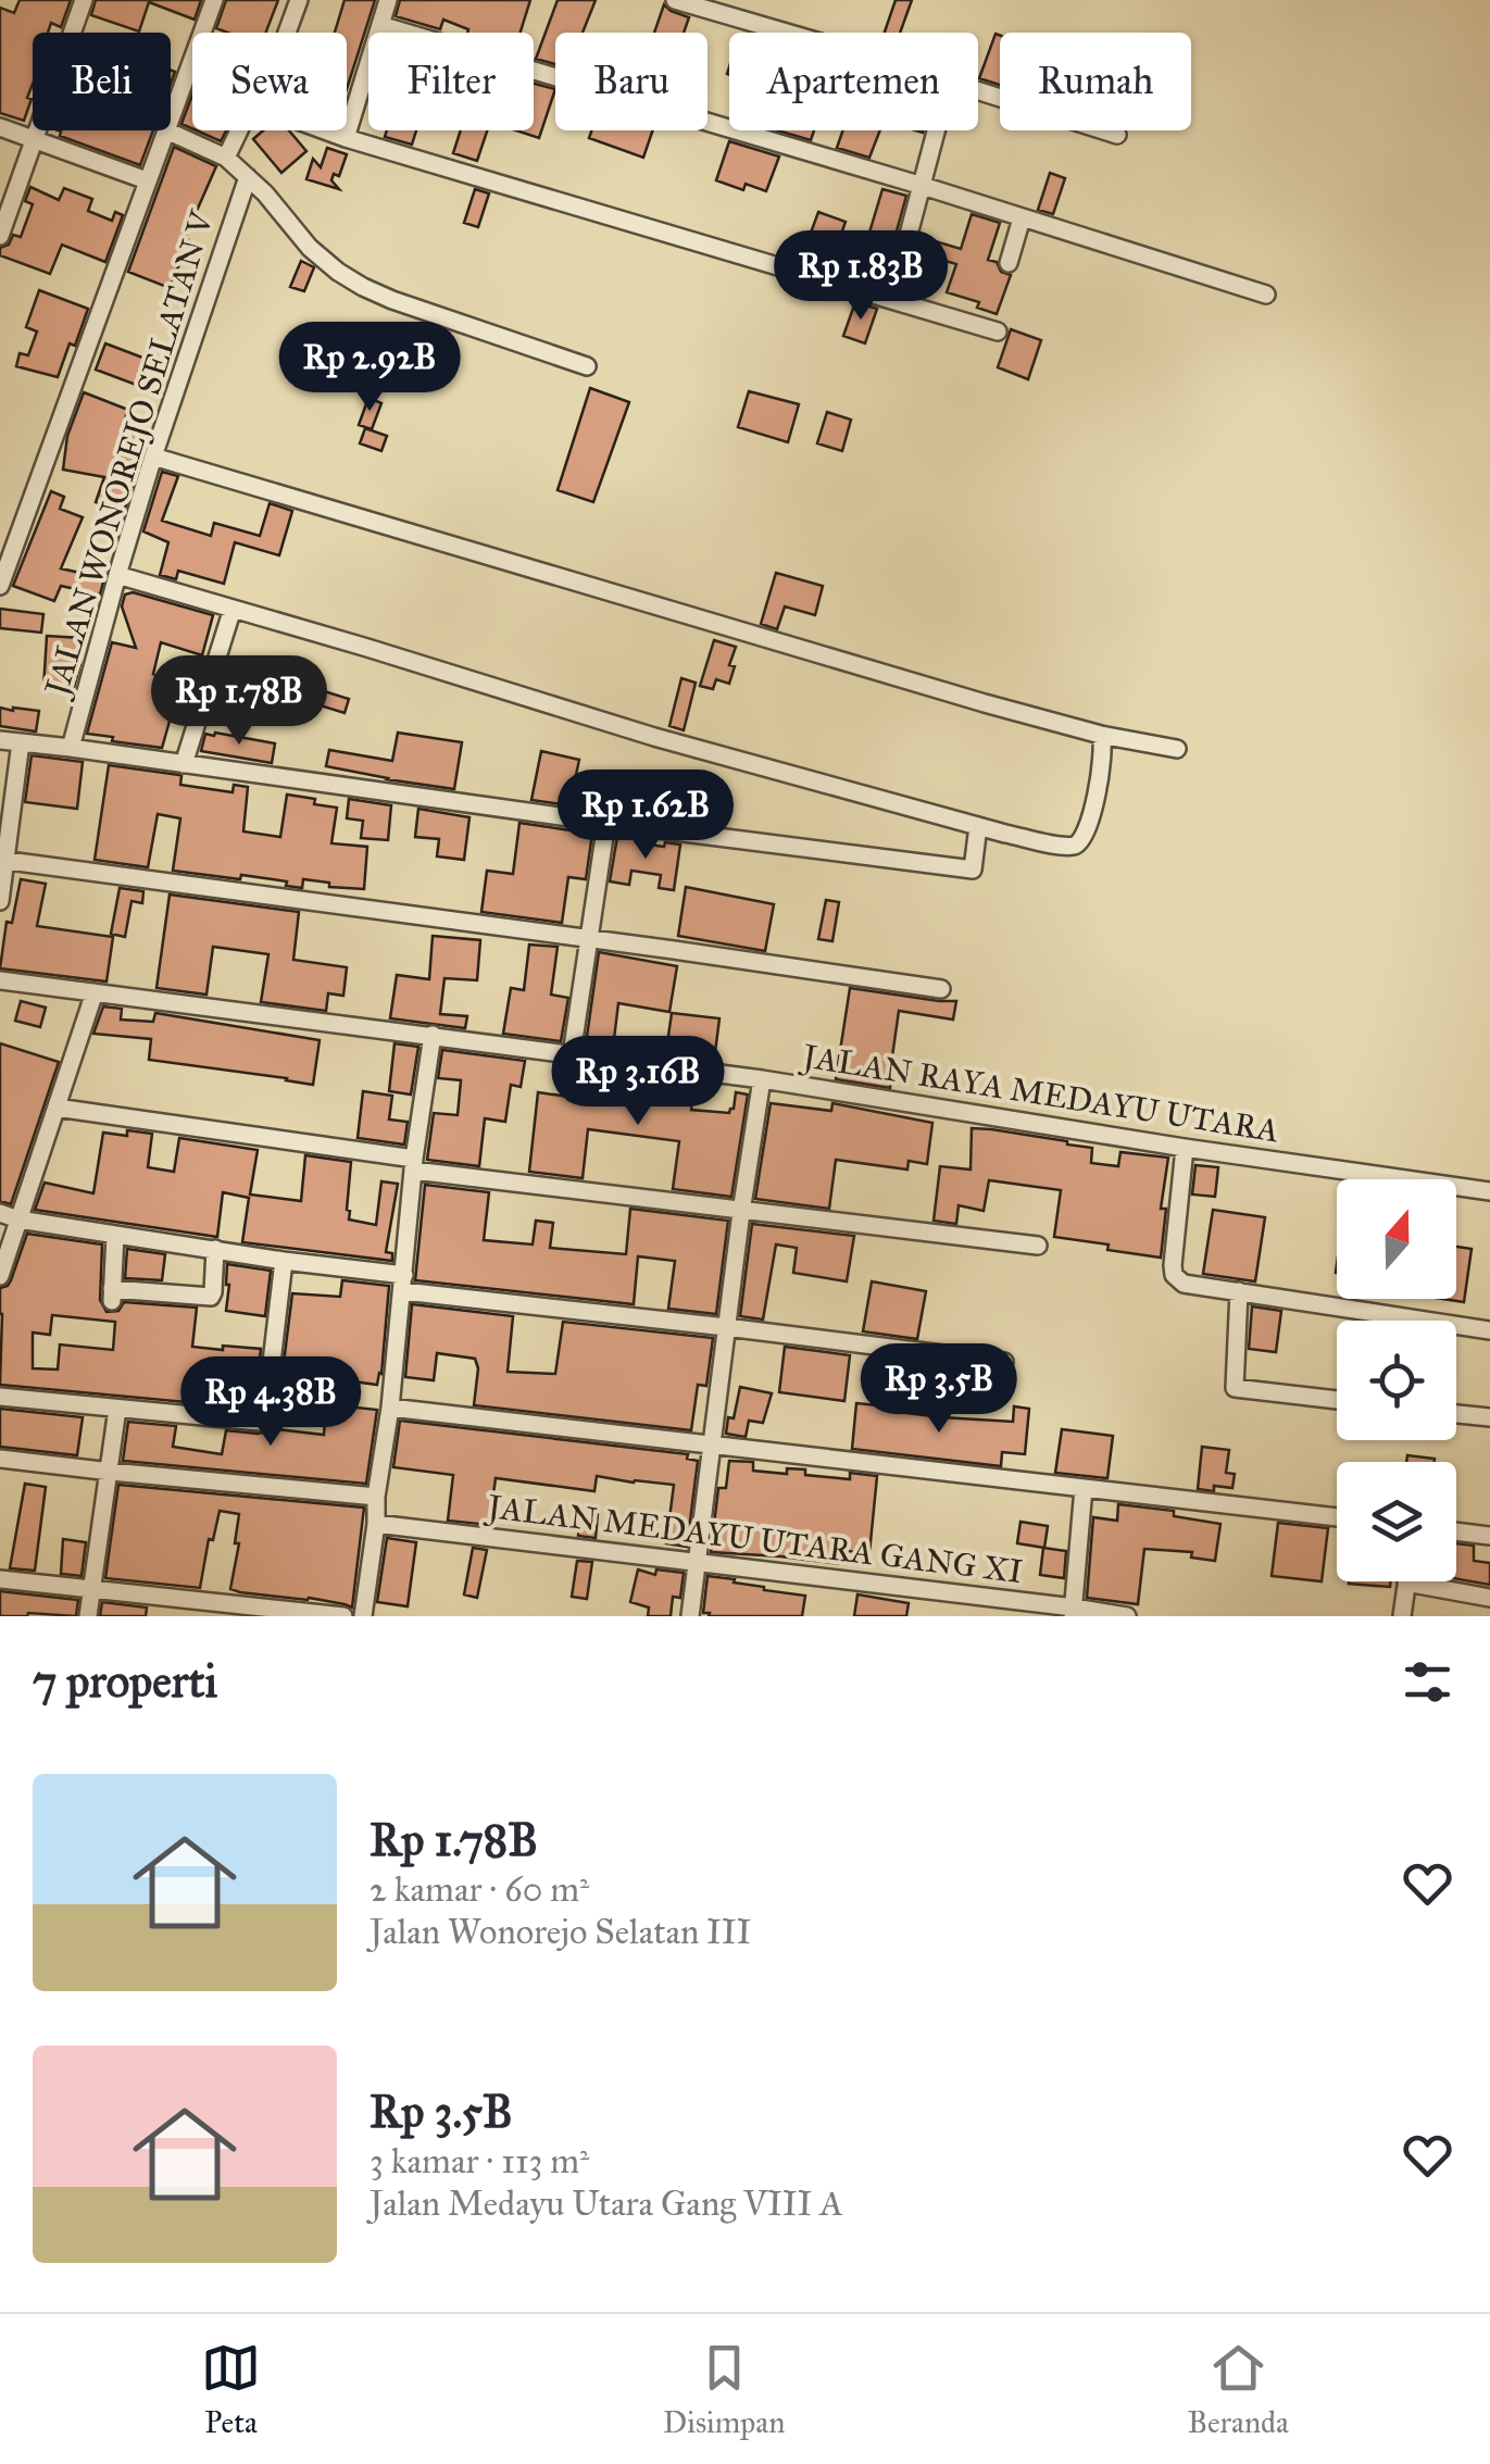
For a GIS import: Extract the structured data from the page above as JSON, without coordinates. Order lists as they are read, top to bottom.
{
  "streets": {
    "street": ["JALAN WONOREJO SELATAN V", "JALAN RAYA MEDAYU UTARA", "JALAN MEDAYU UTARA GANG XI"]
  },
  "north": "top",
  "page": {
    "chip": [
      "Beli",
      "Sewa",
      "Filter",
      "Baru",
      "Apartemen",
      "Rumah"
    ],
    "price": [
      "Rp 1.83B",
      "Rp 2.92B",
      "Rp 1.78B",
      "Rp 1.62B",
      "Rp 3.16B",
      "Rp 3.5B",
      "Rp 4.38B"
    ],
    "heading": "7 properti",
    "list": [
      {
        "name": "Rp 1.78B",
        "note": "2 kamar · 60 m² · Jalan Wonorejo Selatan III"
      },
      {
        "name": "Rp 3.5B",
        "note": "3 kamar · 113 m² · Jalan Medayu Utara Gang VIII A"
      }
    ],
    "tabs": ["Peta", "Disimpan", "Beranda"]
  }
}
